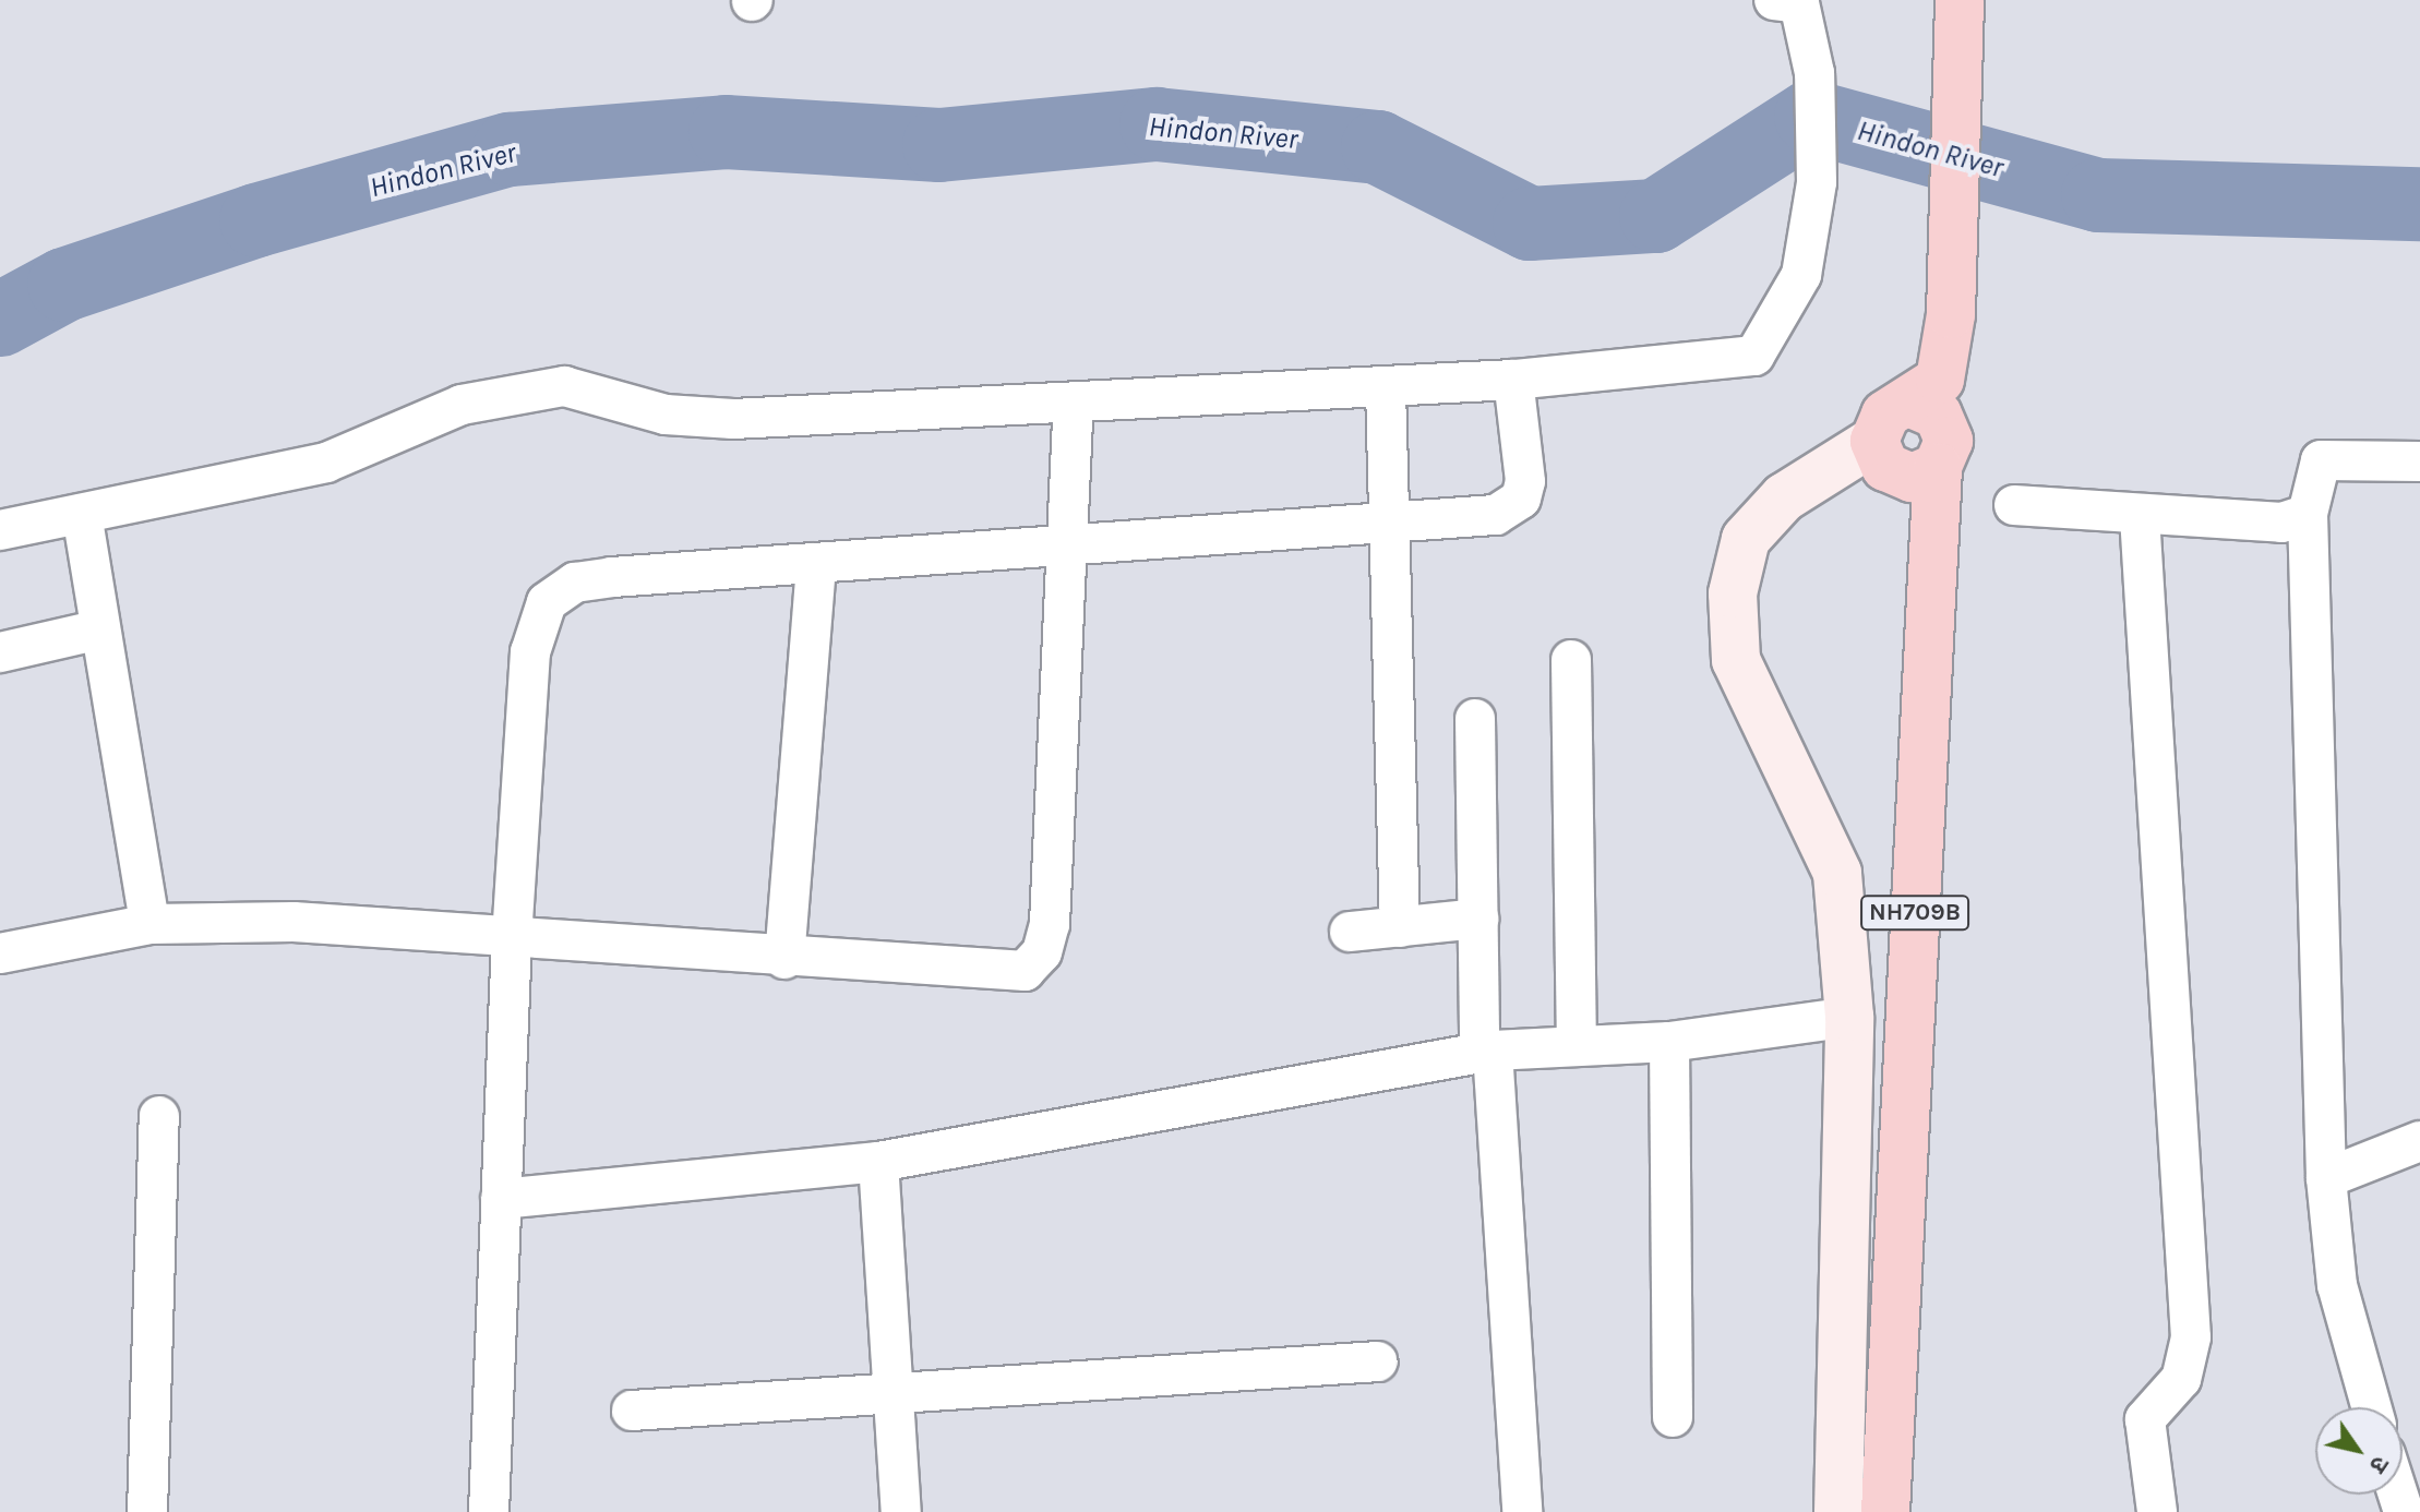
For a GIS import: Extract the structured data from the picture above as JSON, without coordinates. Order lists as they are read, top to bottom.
{
  "streets": {
    "highway": ["NH709B"]
  },
  "water": ["Hindon River"],
  "north": "bottom right"
}
